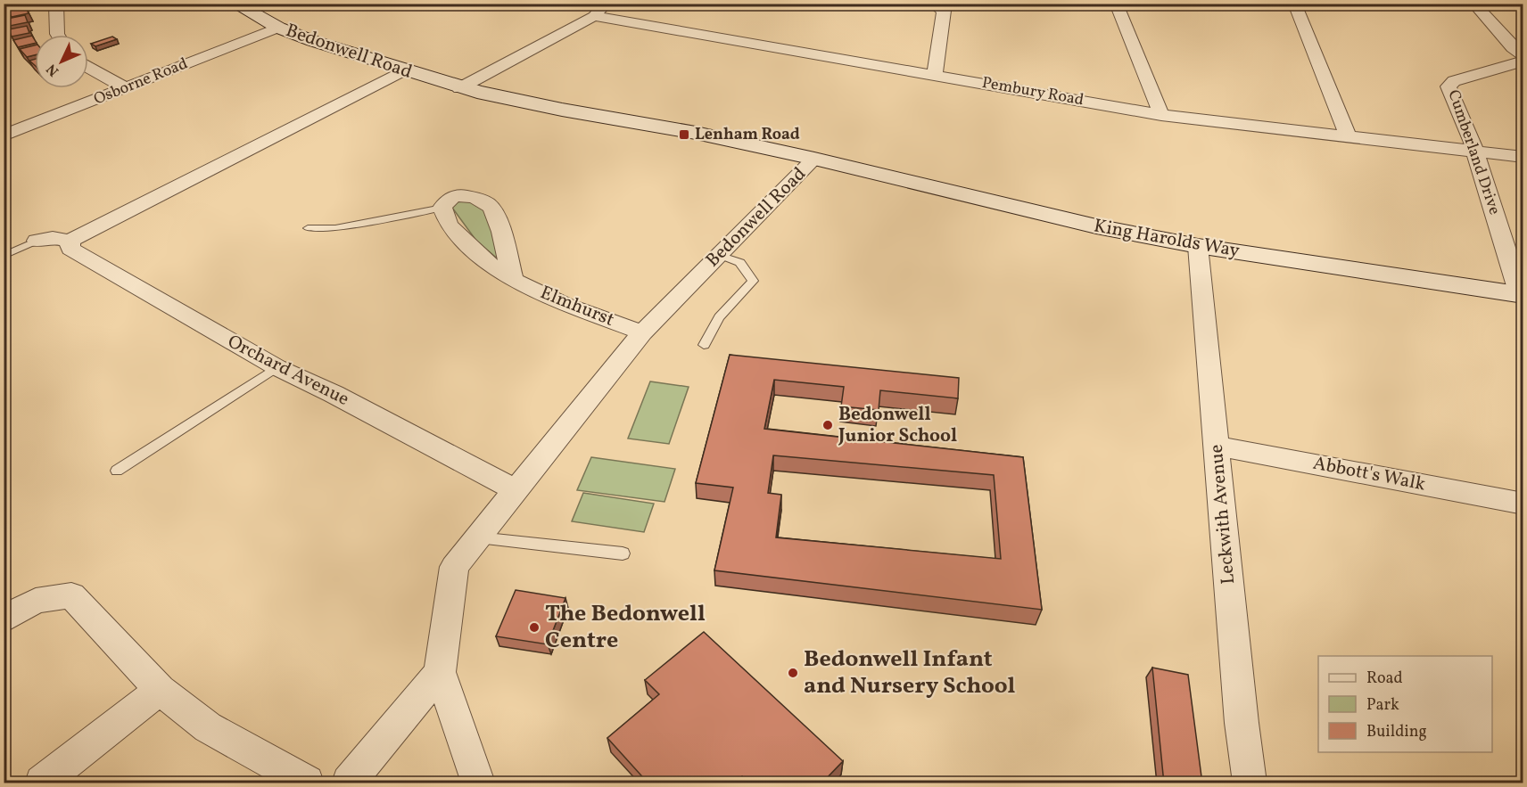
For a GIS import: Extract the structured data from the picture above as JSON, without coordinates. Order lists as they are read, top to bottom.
{
  "streets": {
    "street": [
      "Bedonwell Road",
      "Osborne Road",
      "Pembury Road",
      "Cumberland Drive",
      "King Harolds Way",
      "Elmhurst",
      "Orchard Avenue",
      "Abbott's Walk",
      "Leckwith Avenue"
    ]
  },
  "crossings": [
    ["Bedonwell Road", "Osborne Road"],
    ["Bedonwell Road", "King Harolds Way"],
    ["Bedonwell Road", "Elmhurst"],
    ["Bedonwell Road", "Orchard Avenue"],
    ["Pembury Road", "Cumberland Drive"],
    ["Cumberland Drive", "King Harolds Way"],
    ["King Harolds Way", "Leckwith Avenue"],
    ["Abbott's Walk", "Leckwith Avenue"]
  ],
  "places": {
    "transit": ["Lenham Road"],
    "other": ["Bedonwell Junior School", "The Bedonwell Centre", "Bedonwell Infant and Nursery School"]
  },
  "legend": ["Road", "Park", "Building"],
  "north": "bottom left"
}
